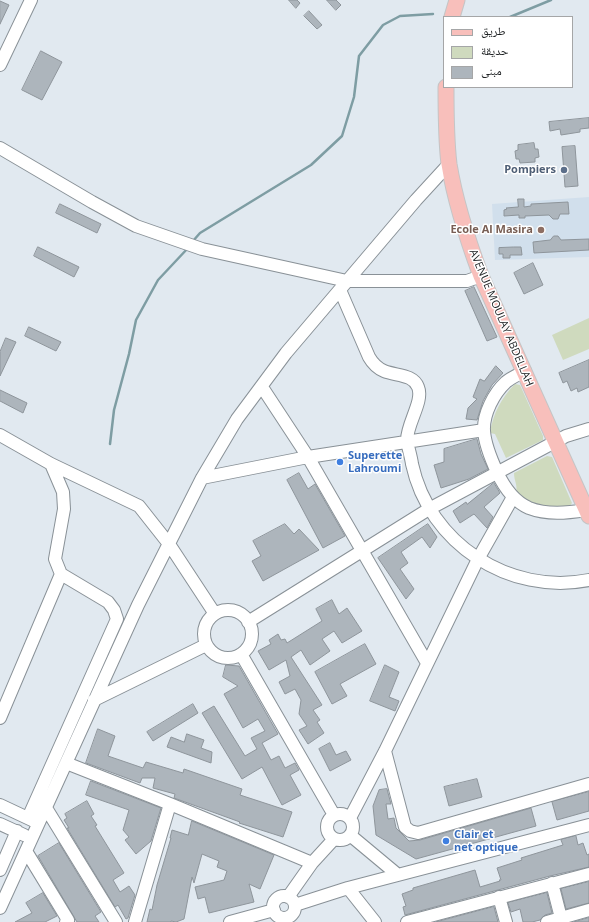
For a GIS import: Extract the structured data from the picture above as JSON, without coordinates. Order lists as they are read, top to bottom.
{
  "streets": {
    "main road": ["AVENUE MOULAY ABDELLAH"]
  },
  "places": [
    "Pompiers",
    "Ecole Al Masira",
    "Superette Lahroumi",
    "Clair et net optique"
  ],
  "legend": ["طريق", "حديقة", "مبنى"]
}
